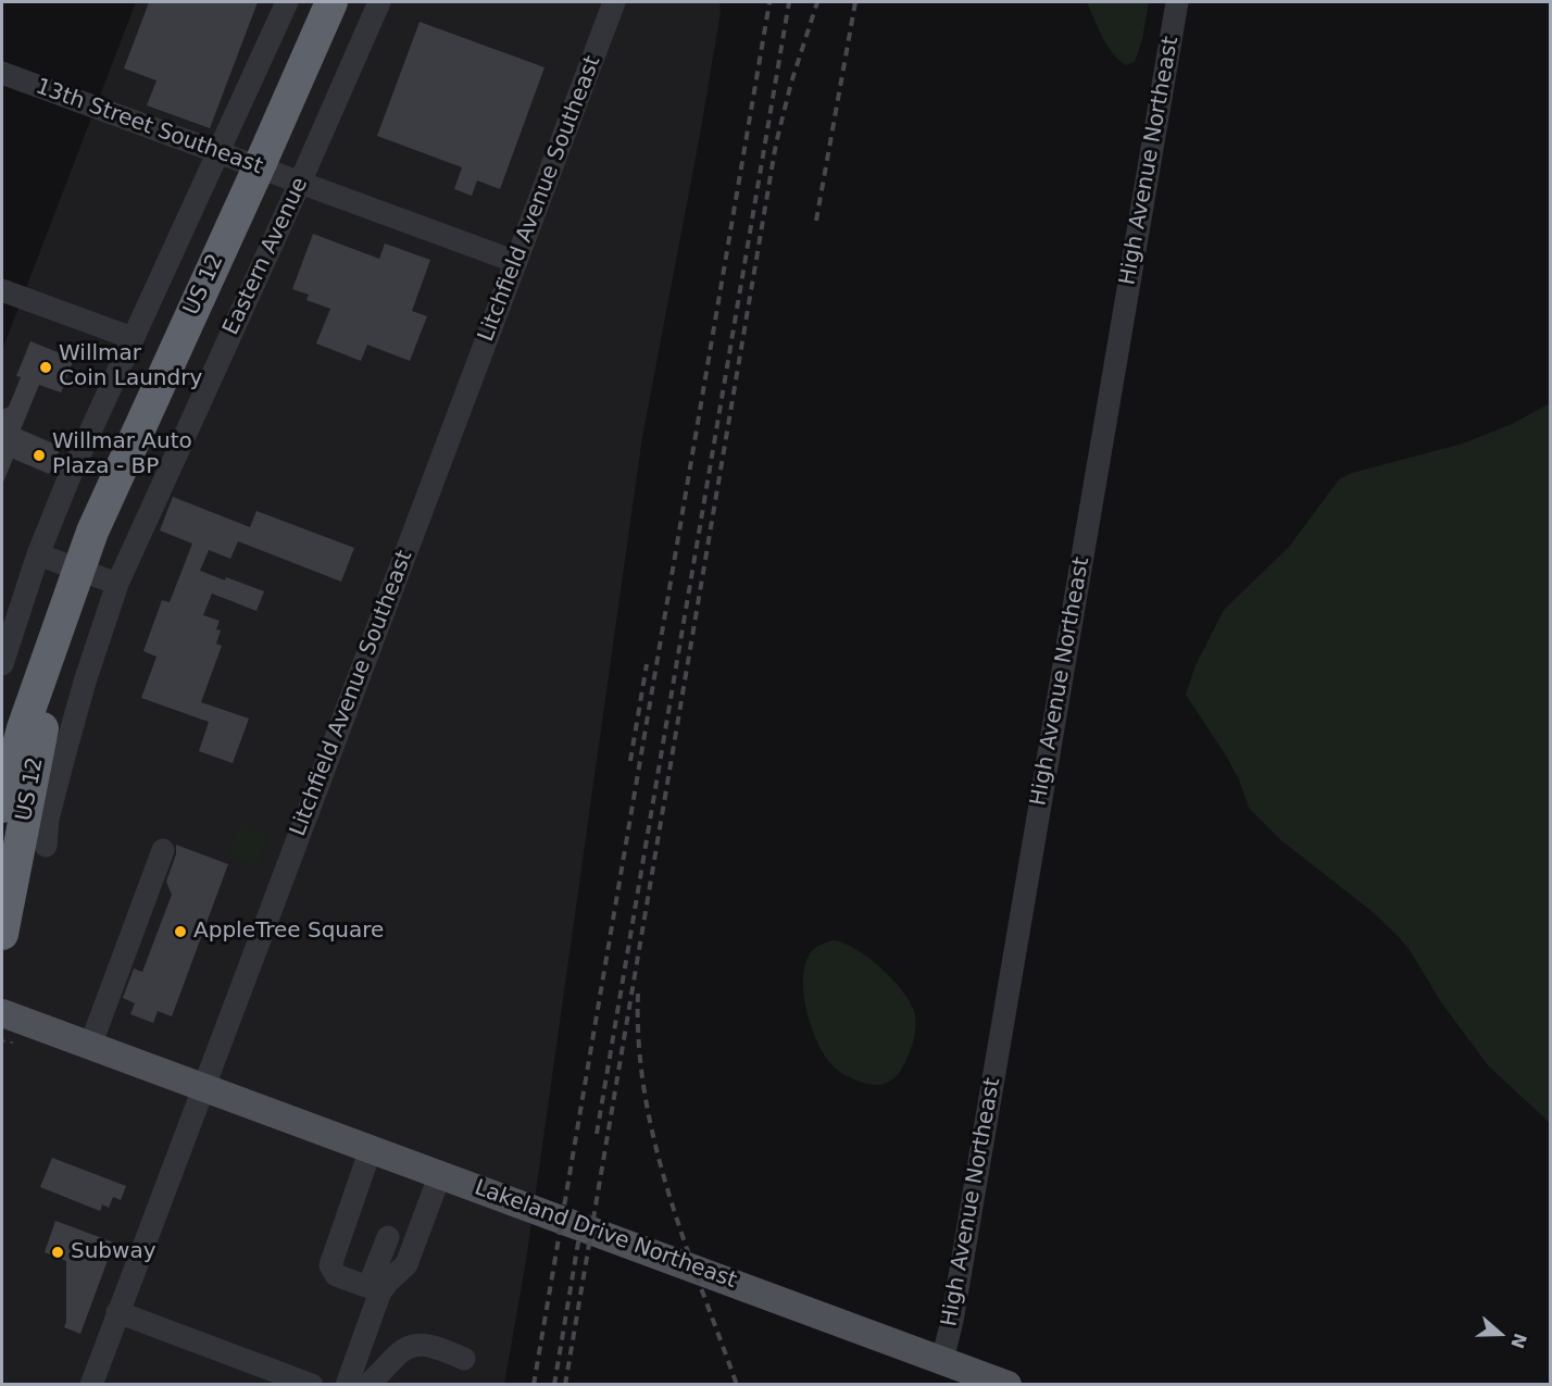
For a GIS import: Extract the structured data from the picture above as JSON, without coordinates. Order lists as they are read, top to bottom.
{
  "streets": {
    "highway": ["US 12"],
    "main road": ["Lakeland Drive Northeast"],
    "street": [
      "13th Street Southeast",
      "High Avenue Northeast",
      "Litchfield Avenue Southeast",
      "Eastern Avenue"
    ]
  },
  "crossings": [
    ["13th Street Southeast", "Litchfield Avenue Southeast"],
    ["13th Street Southeast", "Eastern Avenue"],
    ["13th Street Southeast", "US 12"],
    ["High Avenue Northeast", "Lakeland Drive Northeast"],
    ["Litchfield Avenue Southeast", "Lakeland Drive Northeast"]
  ],
  "places": [
    "Willmar Coin Laundry",
    "Willmar Auto Plaza - BP",
    "AppleTree Square",
    "Subway"
  ],
  "north": "right"
}
